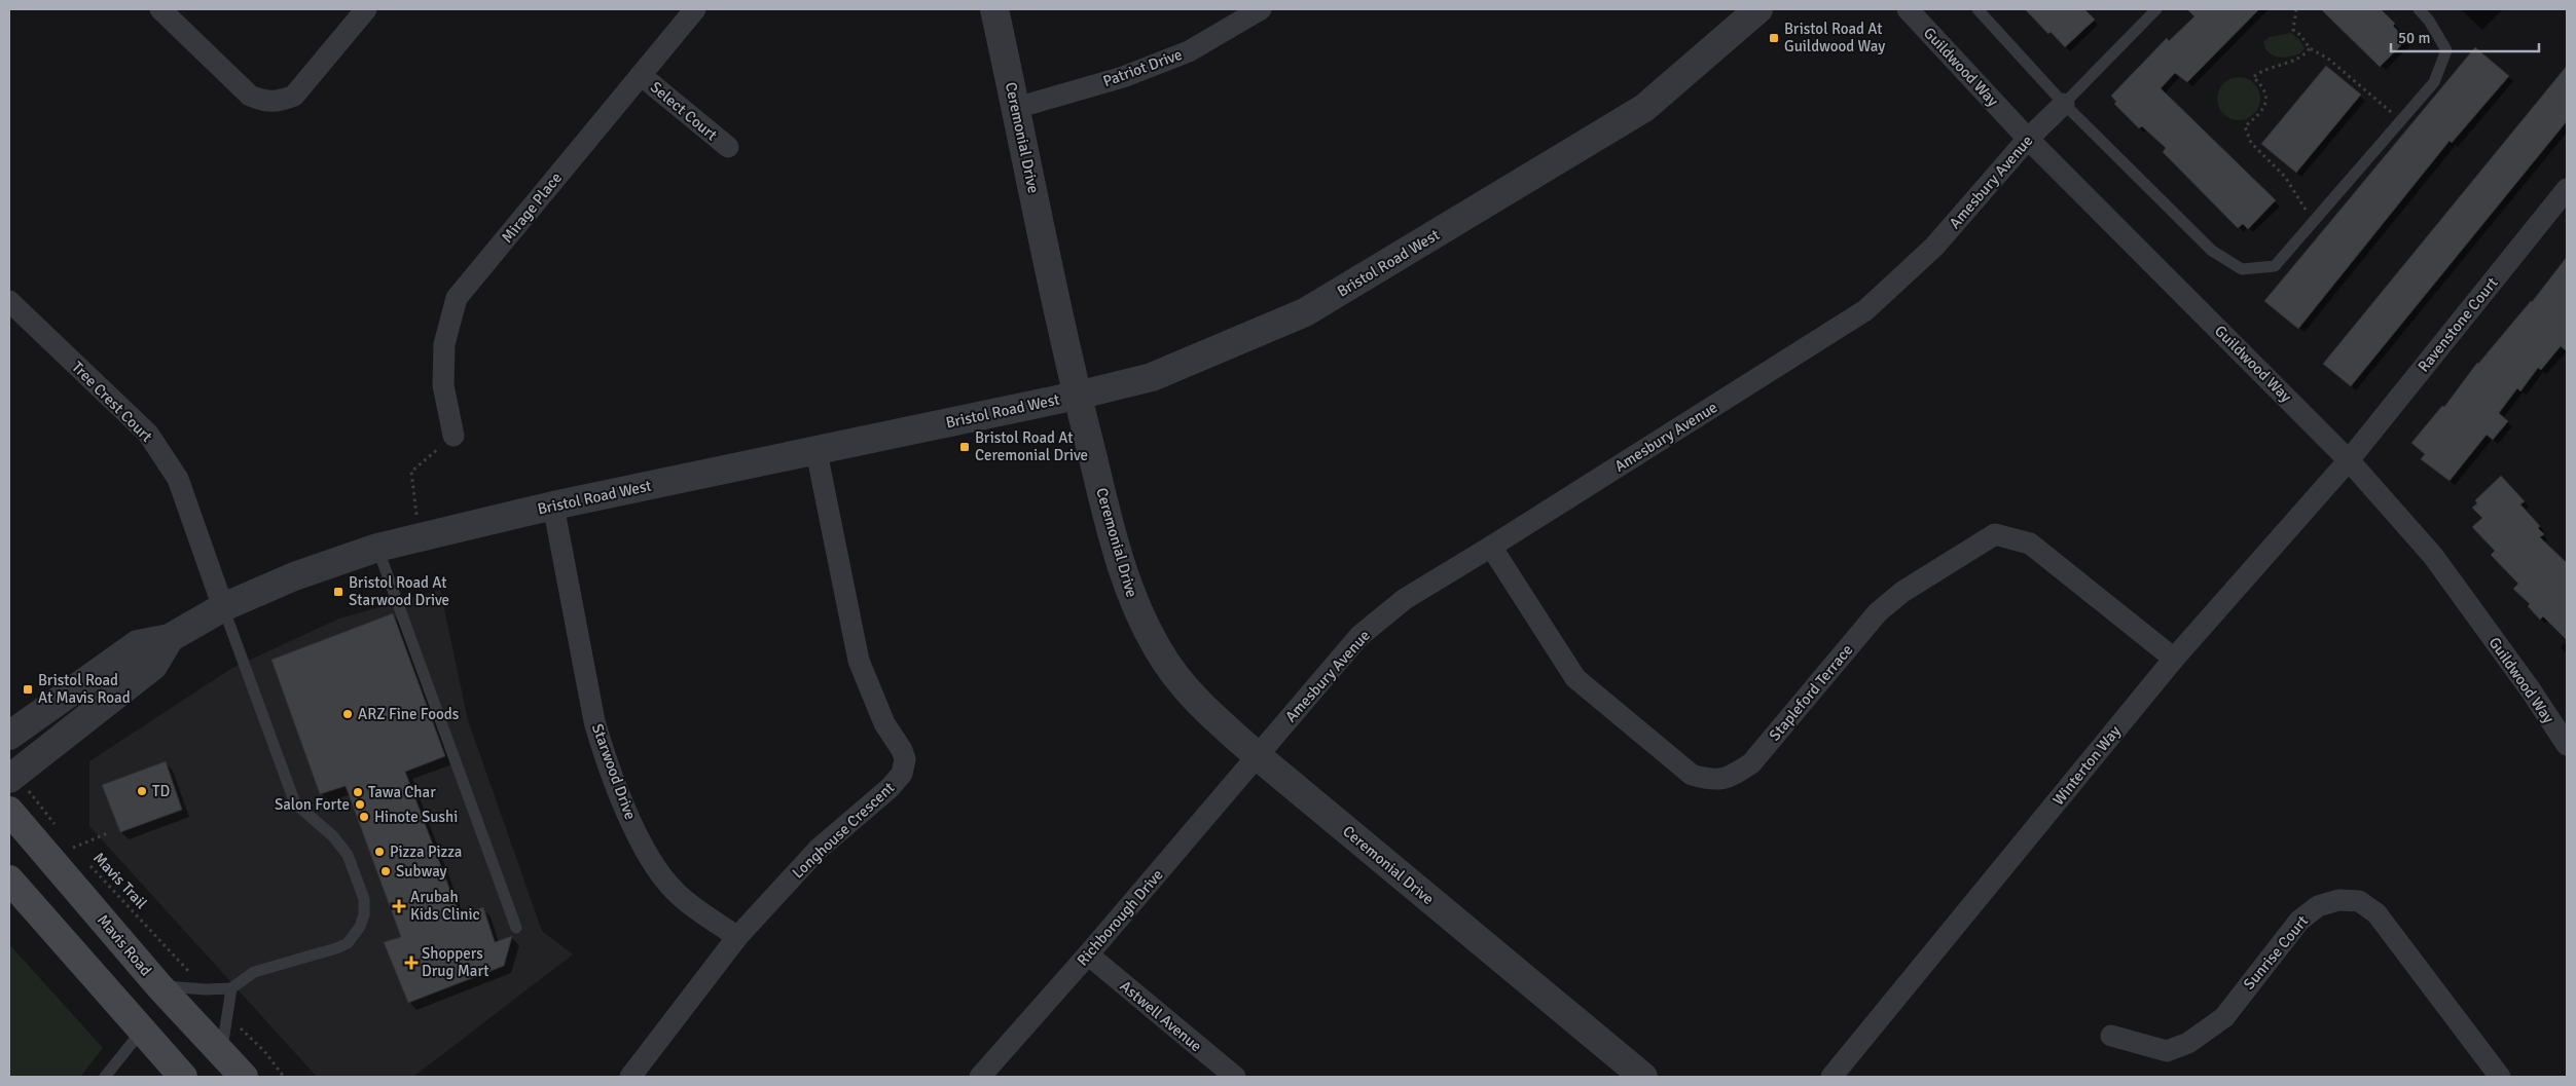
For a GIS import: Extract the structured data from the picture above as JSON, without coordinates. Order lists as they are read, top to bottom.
{
  "streets": {
    "main road": ["Mavis Road"],
    "street": [
      "Guildwood Way",
      "Patriot Drive",
      "Select Court",
      "Ceremonial Drive",
      "Amesbury Avenue",
      "Mirage Place",
      "Bristol Road West",
      "Ravenstone Court",
      "Tree Crest Court",
      "Stapleford Terrace",
      "Winterton Way",
      "Starwood Drive",
      "Longhouse Crescent",
      "Richborough Drive",
      "Sunrise Court",
      "Astwell Avenue"
    ],
    "path": ["Mavis Trail"]
  },
  "crossings": [
    ["Guildwood Way", "Amesbury Avenue"],
    ["Guildwood Way", "Ravenstone Court"],
    ["Guildwood Way", "Winterton Way"],
    ["Patriot Drive", "Ceremonial Drive"],
    ["Select Court", "Mirage Place"],
    ["Ceremonial Drive", "Amesbury Avenue"],
    ["Ceremonial Drive", "Bristol Road West"],
    ["Ceremonial Drive", "Richborough Drive"],
    ["Amesbury Avenue", "Stapleford Terrace"],
    ["Amesbury Avenue", "Richborough Drive"],
    ["Bristol Road West", "Tree Crest Court"],
    ["Bristol Road West", "Starwood Drive"],
    ["Bristol Road West", "Longhouse Crescent"],
    ["Ravenstone Court", "Winterton Way"],
    ["Stapleford Terrace", "Winterton Way"],
    ["Starwood Drive", "Longhouse Crescent"],
    ["Richborough Drive", "Astwell Avenue"]
  ],
  "places": {
    "transit": [
      "Bristol Road At Guildwood Way",
      "Bristol Road At Ceremonial Drive",
      "Bristol Road At Starwood Drive",
      "Bristol Road At Mavis Road"
    ],
    "other": [
      "ARZ Fine Foods",
      "TD",
      "Tawa Char",
      "Salon Forte",
      "Hinote Sushi",
      "Pizza Pizza",
      "Subway"
    ],
    "health": ["Arubah Kids Clinic", "Shoppers Drug Mart"]
  },
  "scale_bar": "50 m"
}
